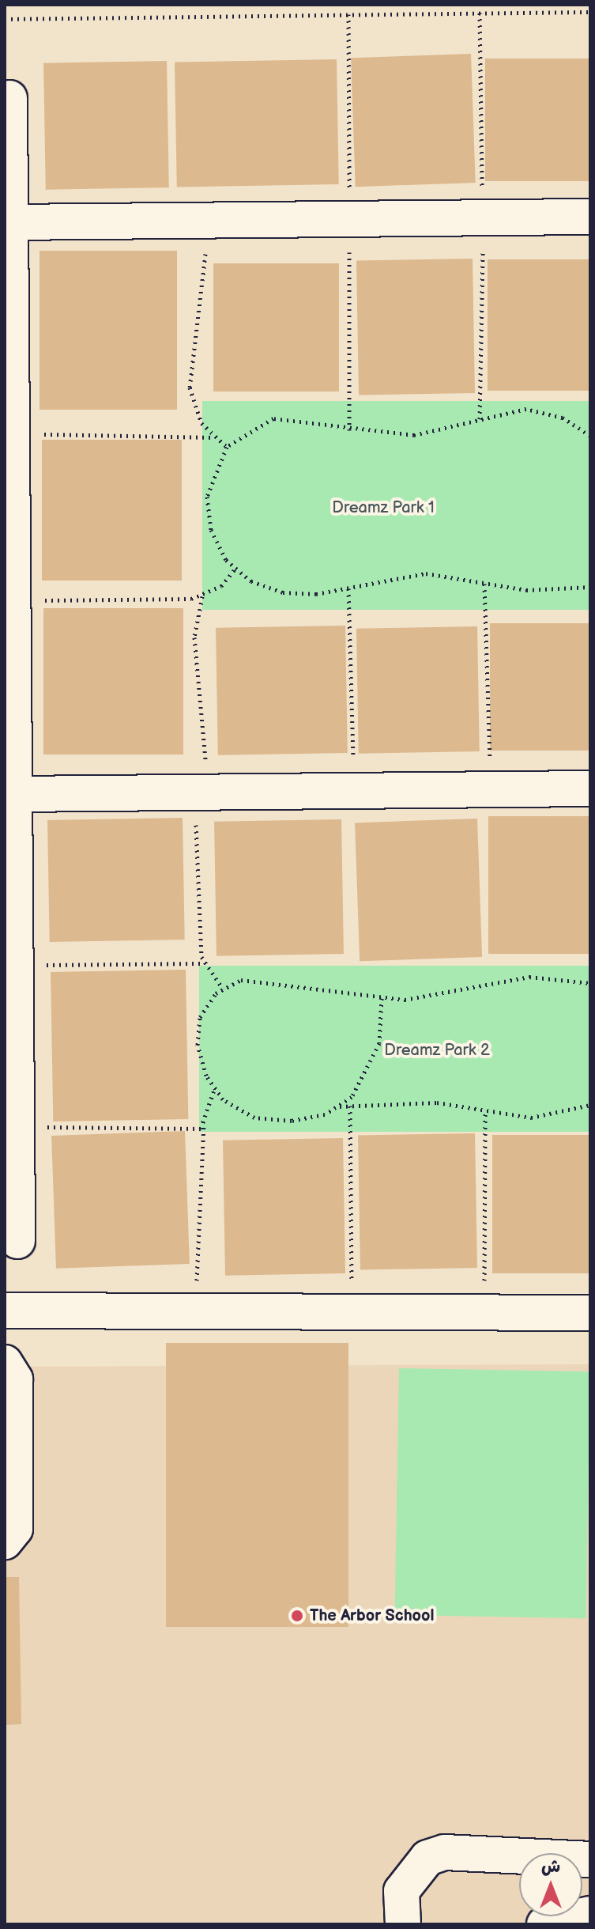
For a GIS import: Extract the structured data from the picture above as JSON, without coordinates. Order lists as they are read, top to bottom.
{
  "parks": ["Dreamz Park 1", "Dreamz Park 2"],
  "places": ["The Arbor School"],
  "north": "top"
}
